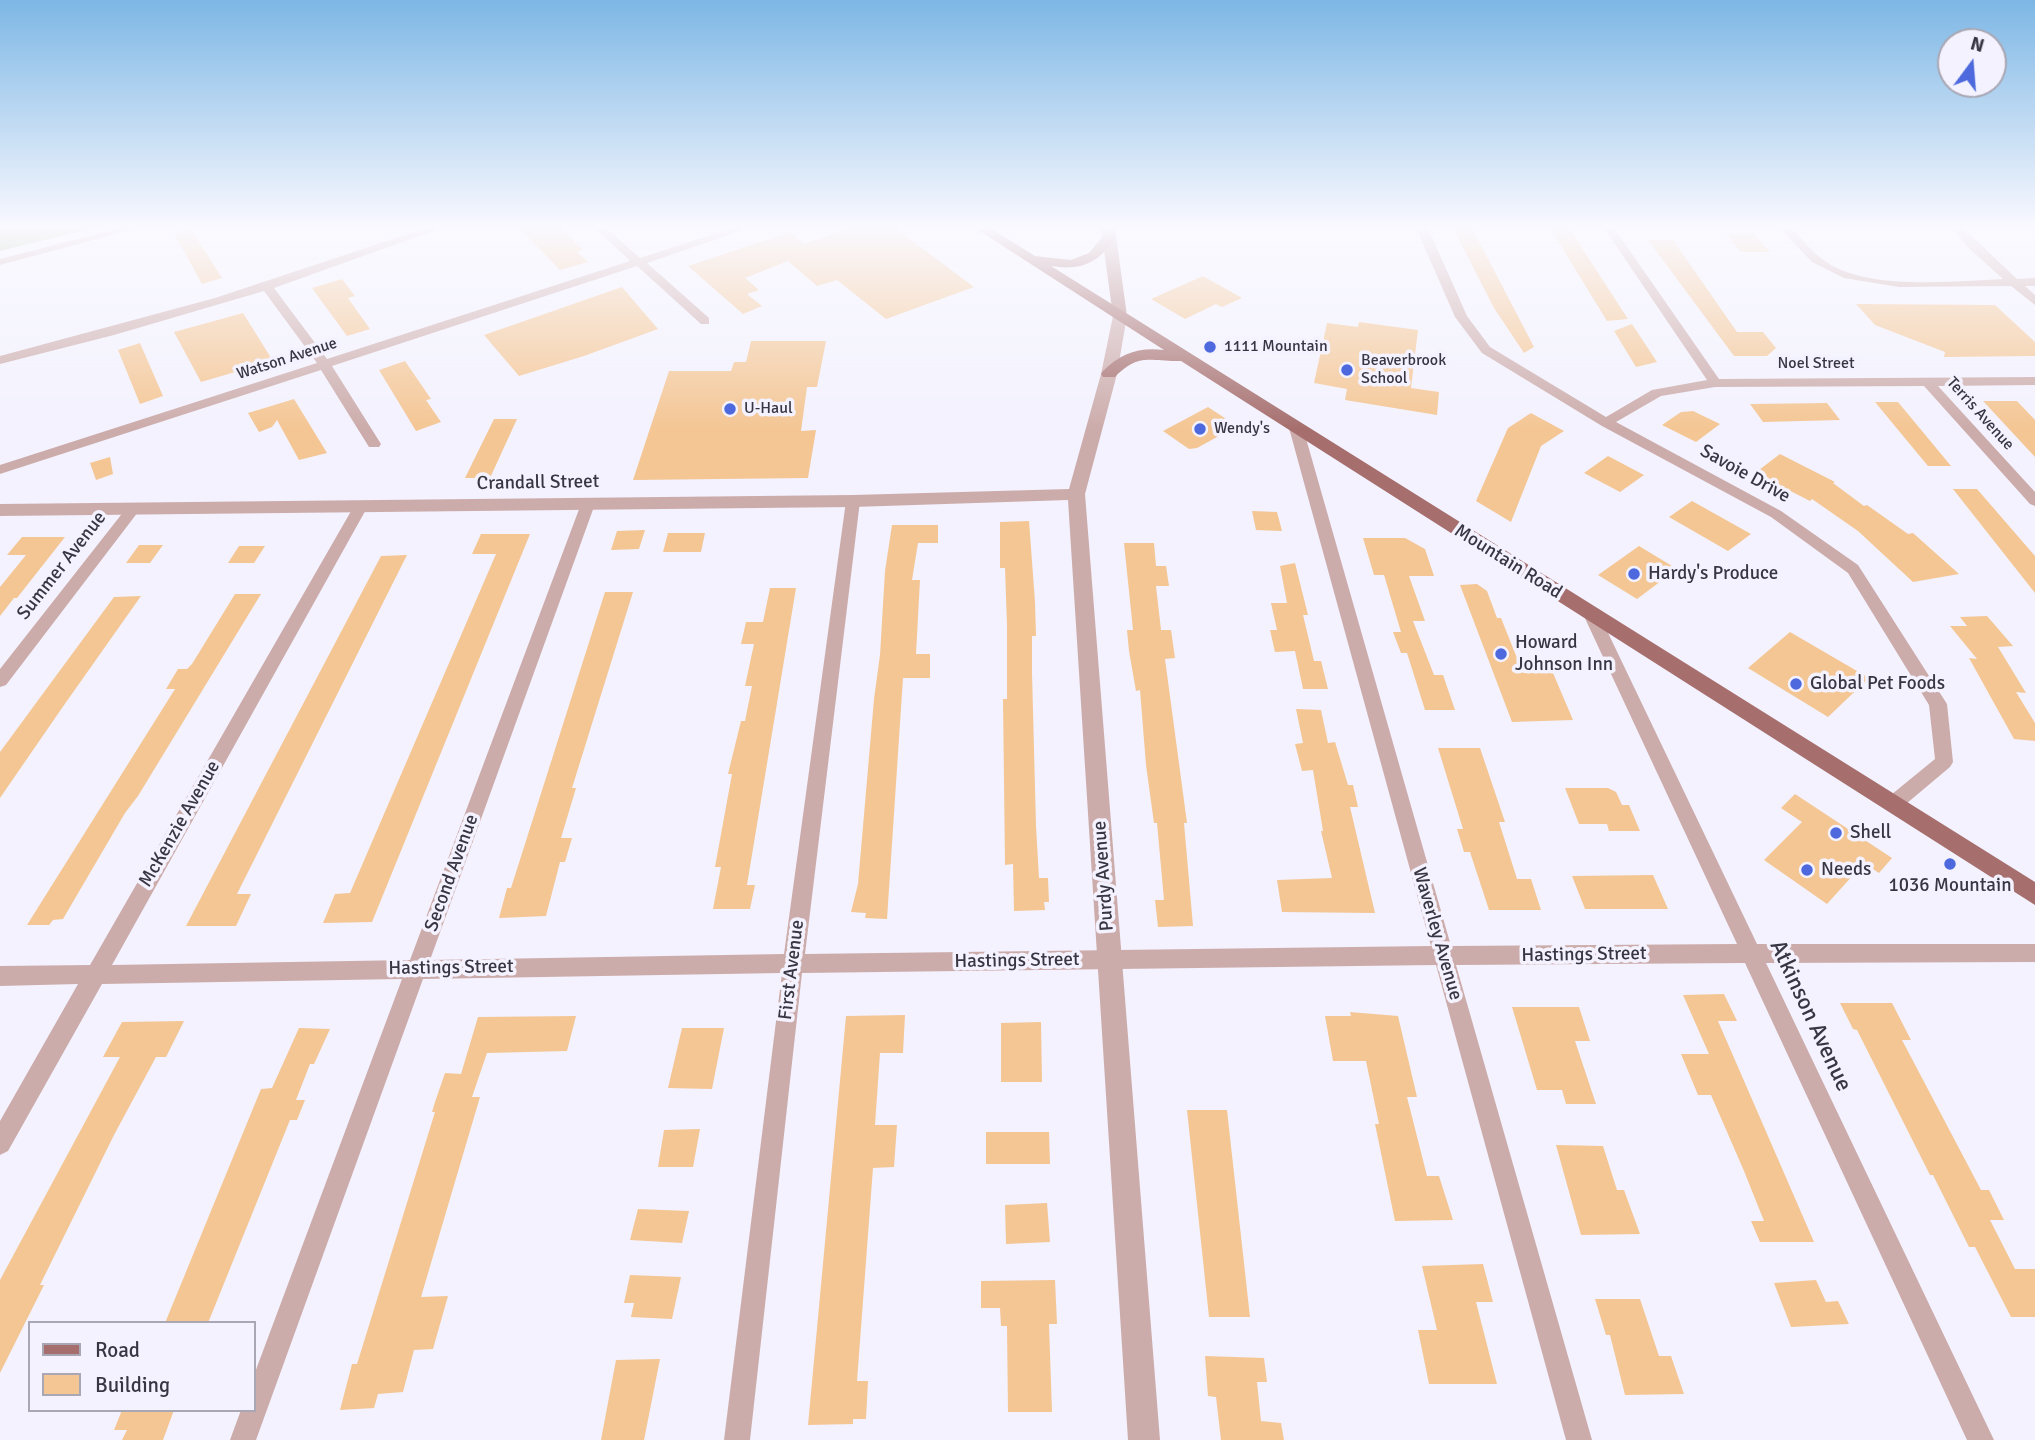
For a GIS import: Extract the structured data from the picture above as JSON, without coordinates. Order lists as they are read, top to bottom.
{
  "streets": {
    "main road": ["Mountain Road"],
    "street": [
      "Watson Avenue",
      "Noel Street",
      "Terris Avenue",
      "Savoie Drive",
      "Crandall Street",
      "Summer Avenue",
      "McKenzie Avenue",
      "Second Avenue",
      "Purdy Avenue",
      "Waverley Avenue",
      "Hastings Street",
      "First Avenue",
      "Atkinson Avenue"
    ]
  },
  "crossings": [
    ["Noel Street", "Terris Avenue"],
    ["Noel Street", "Savoie Drive"],
    ["Savoie Drive", "Mountain Road"],
    ["Crandall Street", "Summer Avenue"],
    ["Crandall Street", "McKenzie Avenue"],
    ["Crandall Street", "Second Avenue"],
    ["Crandall Street", "Purdy Avenue"],
    ["Crandall Street", "First Avenue"],
    ["Mountain Road", "Purdy Avenue"],
    ["Mountain Road", "Waverley Avenue"],
    ["Mountain Road", "Atkinson Avenue"],
    ["McKenzie Avenue", "Hastings Street"],
    ["Second Avenue", "Hastings Street"],
    ["Purdy Avenue", "Hastings Street"],
    ["Waverley Avenue", "Hastings Street"],
    ["Hastings Street", "First Avenue"],
    ["Hastings Street", "Atkinson Avenue"]
  ],
  "places": [
    "1111 Mountain",
    "Beaverbrook School",
    "U-Haul",
    "Wendy's",
    "Hardy's Produce",
    "Howard Johnson Inn",
    "Global Pet Foods",
    "Shell",
    "1036 Mountain",
    "Needs"
  ],
  "legend": ["Road", "Building"],
  "north": "top"
}
